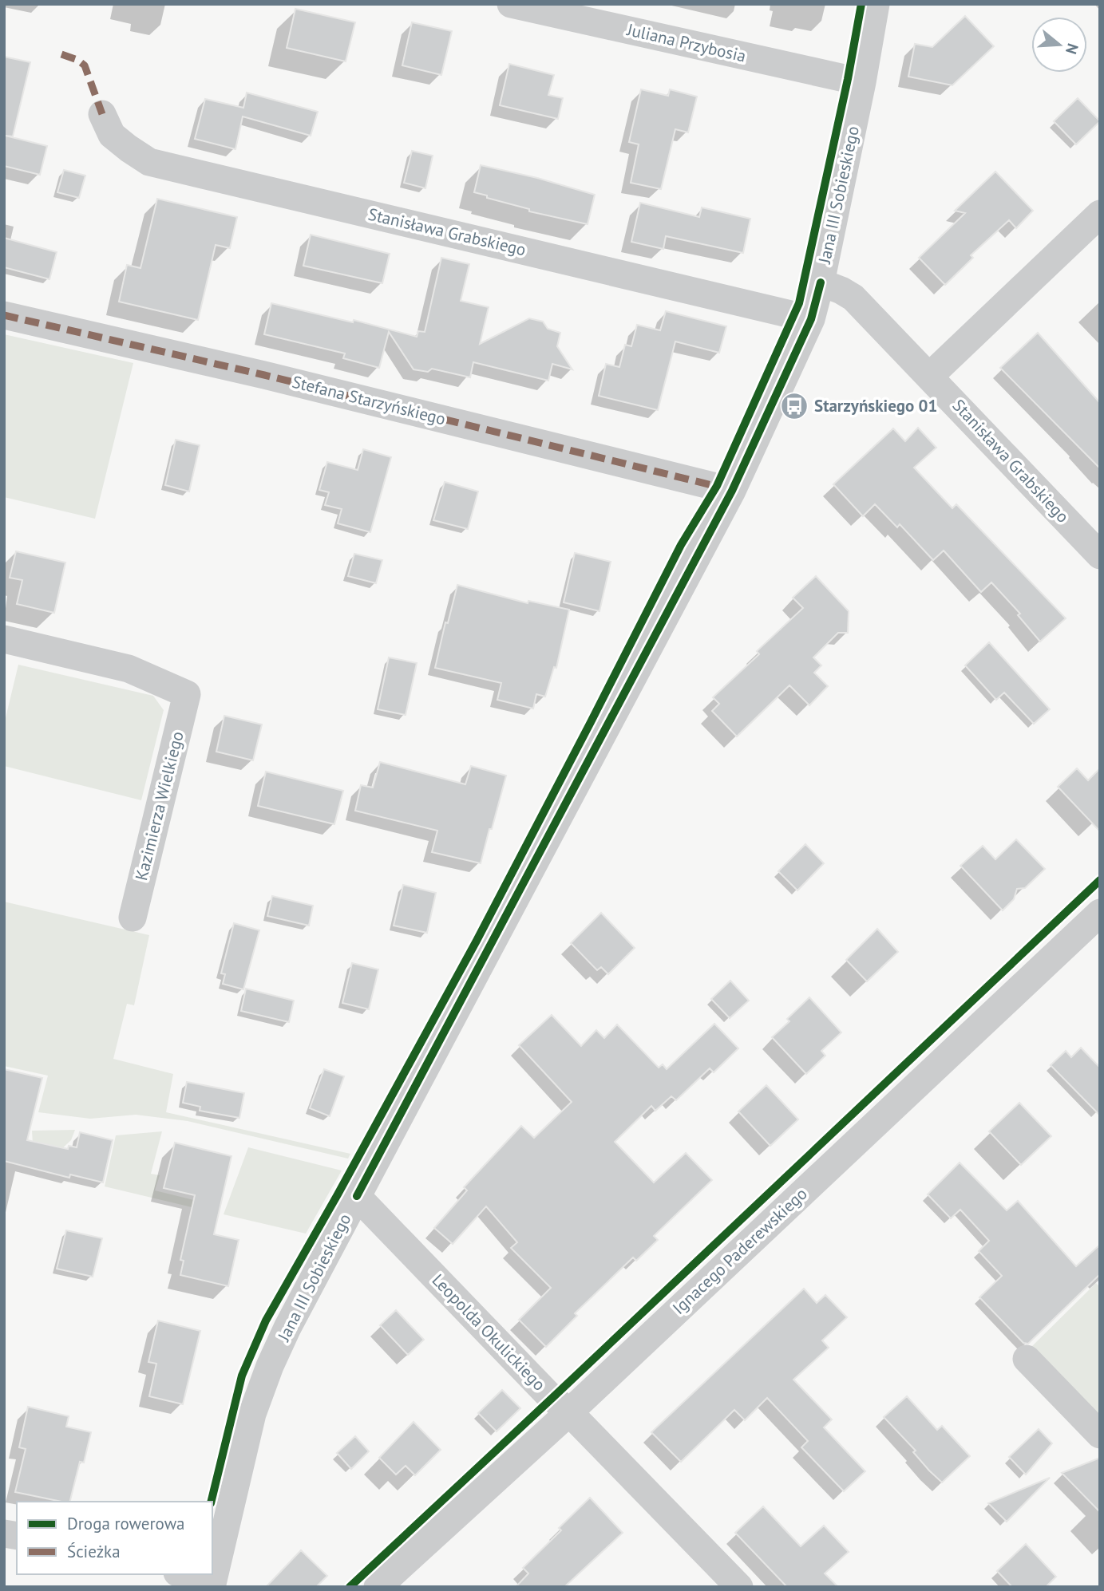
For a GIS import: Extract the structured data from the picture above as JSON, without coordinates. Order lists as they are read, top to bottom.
{
  "streets": {
    "street": [
      "Juliana Przybosia",
      "Jana III Sobieskiego",
      "Stanisława Grabskiego",
      "Stefana Starzyńskiego",
      "Kazimierza Wielkiego",
      "Ignacego Paderewskiego",
      "Leopolda Okulickiego"
    ]
  },
  "crossings": [
    ["Juliana Przybosia", "Jana III Sobieskiego"],
    ["Jana III Sobieskiego", "Stanisława Grabskiego"],
    ["Jana III Sobieskiego", "Stefana Starzyńskiego"],
    ["Jana III Sobieskiego", "Leopolda Okulickiego"],
    ["Ignacego Paderewskiego", "Leopolda Okulickiego"]
  ],
  "places": {
    "bus stop": ["Starzyńskiego 01"]
  },
  "legend": ["Droga rowerowa", "Ścieżka"],
  "north": "right"
}
